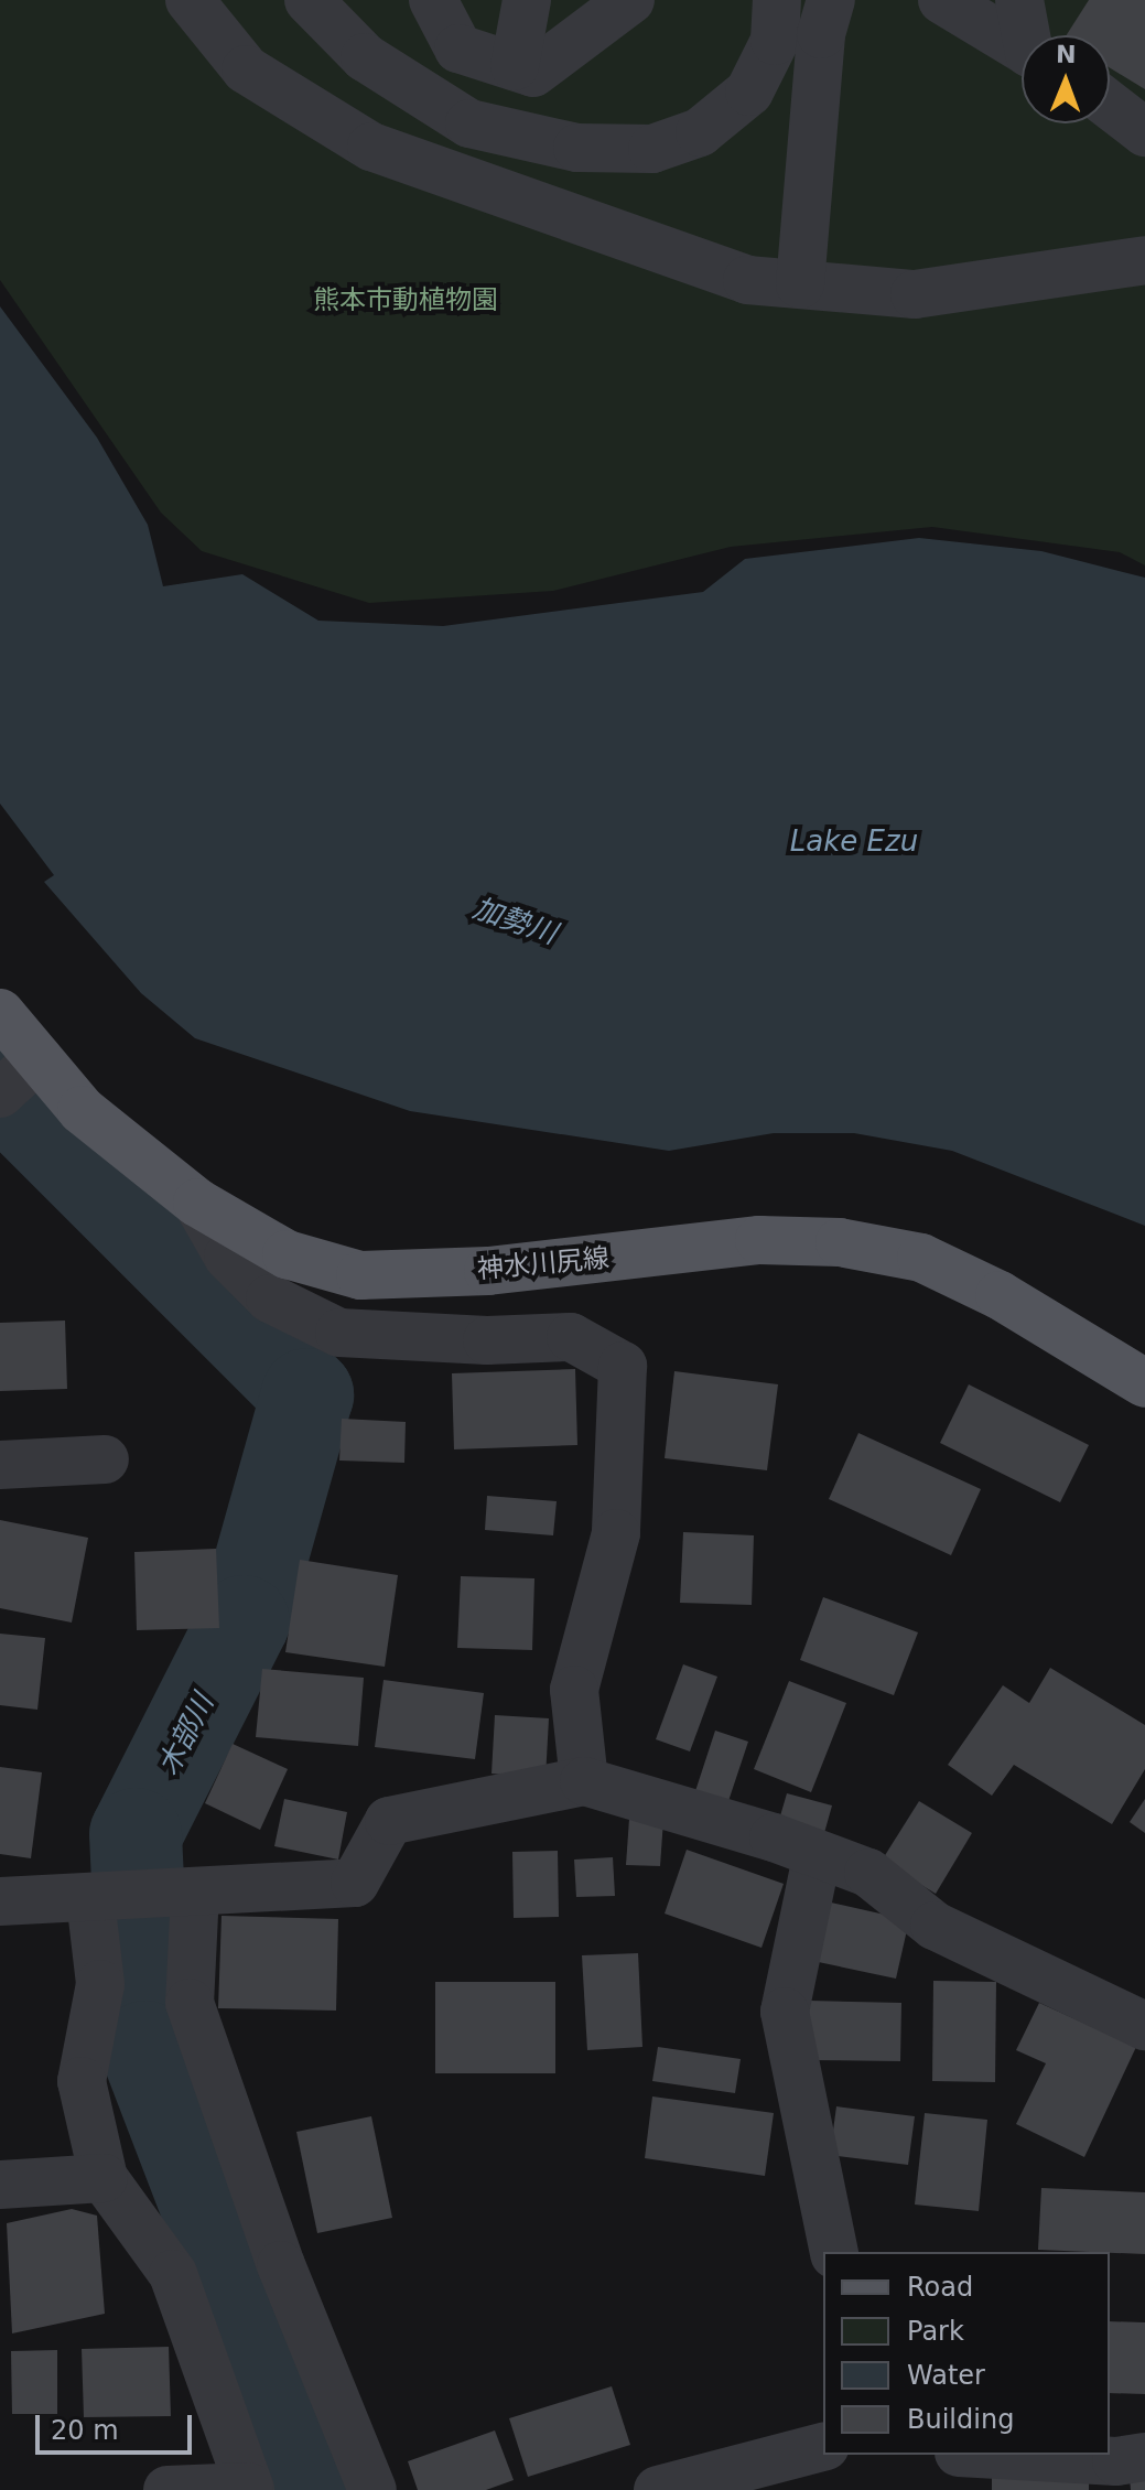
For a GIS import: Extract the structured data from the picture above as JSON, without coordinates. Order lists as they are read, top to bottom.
{
  "streets": {
    "main road": ["神水川尻線"]
  },
  "water": ["Lake Ezu", "加勢川", "木部川"],
  "parks": ["熊本市動植物園"],
  "legend": [
    "Road",
    "Park",
    "Water",
    "Building"
  ],
  "scale_bar": "20 m",
  "north": "top"
}
